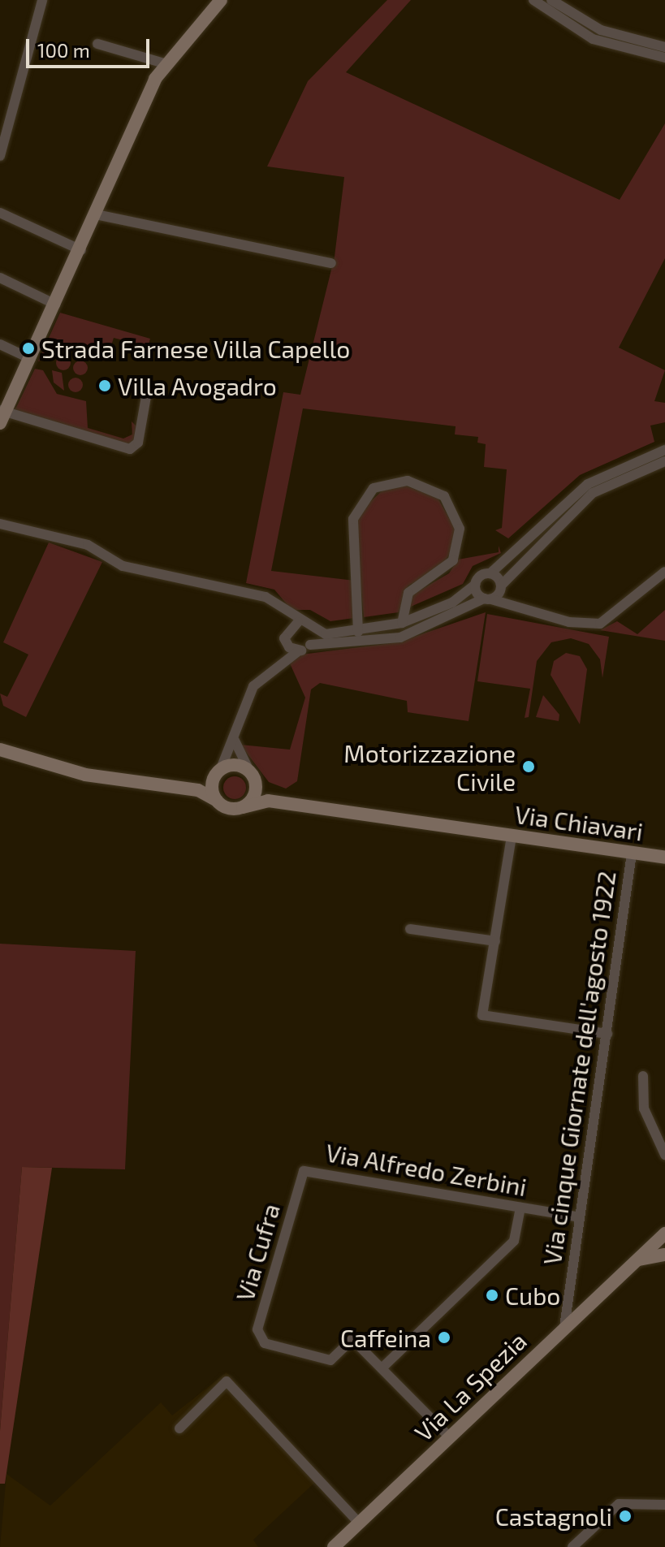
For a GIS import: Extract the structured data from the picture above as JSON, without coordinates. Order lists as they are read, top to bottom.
{
  "streets": {
    "street": [
      "Via Chiavari",
      "Via cinque Giornate dell'agosto 1922",
      "Via Alfredo Zerbini",
      "Via Cufra",
      "Via La Spezia"
    ]
  },
  "crossings": [
    ["Via Chiavari", "Via cinque Giornate dell'agosto 1922"],
    ["Via cinque Giornate dell'agosto 1922", "Via Alfredo Zerbini"],
    ["Via cinque Giornate dell'agosto 1922", "Via La Spezia"],
    ["Via Alfredo Zerbini", "Via Cufra"],
    ["Via Cufra", "Via La Spezia"]
  ],
  "places": [
    "Strada Farnese Villa Capello",
    "Villa Avogadro",
    "Motorizzazione Civile",
    "Cubo",
    "Caffeina",
    "Castagnoli"
  ],
  "scale_bar": "100 m"
}
